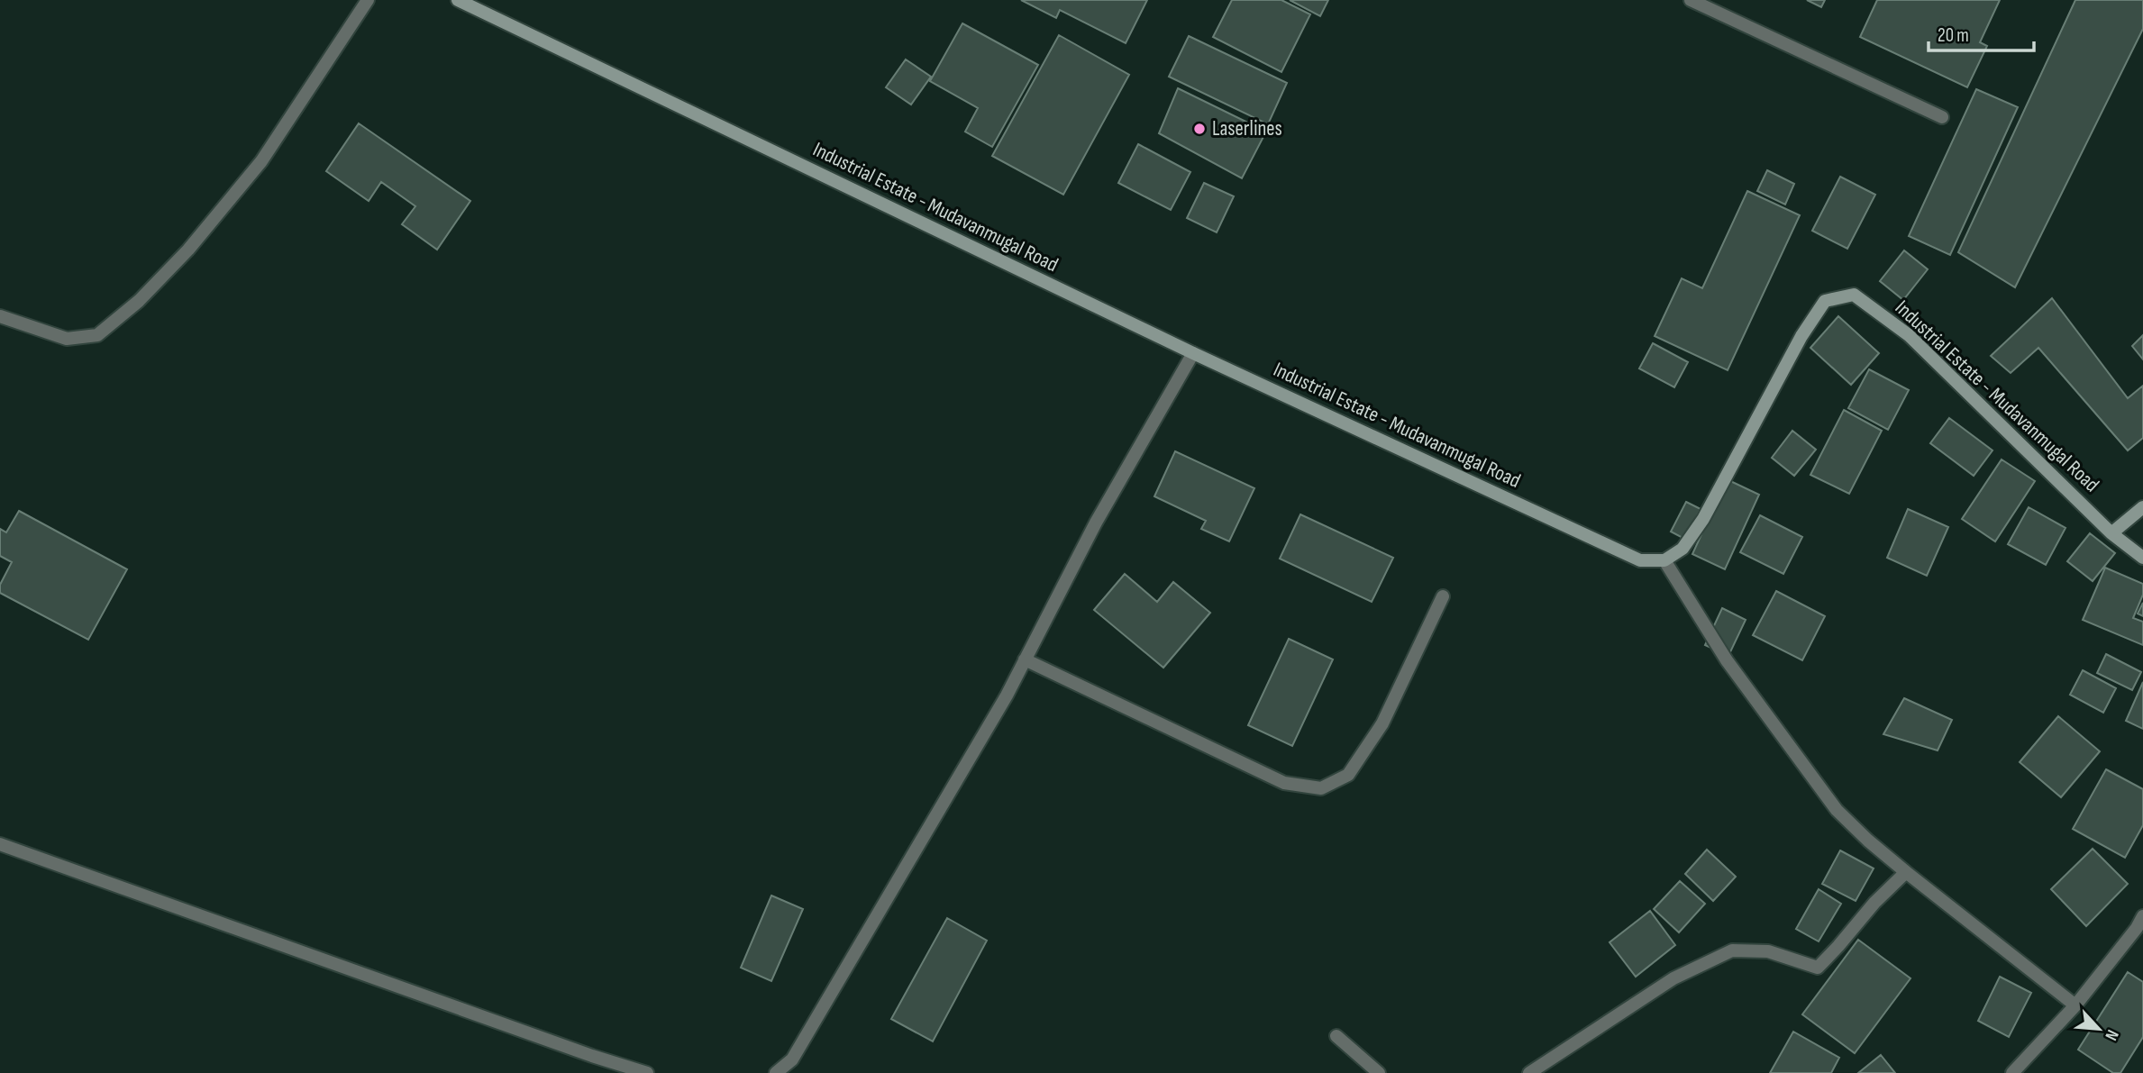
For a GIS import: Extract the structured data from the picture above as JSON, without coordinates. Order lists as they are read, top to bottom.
{
  "streets": {
    "street": ["Industrial Estate - Mudavanmugal Road"]
  },
  "places": ["Laserlines"],
  "scale_bar": "20 m",
  "north": "bottom right"
}
